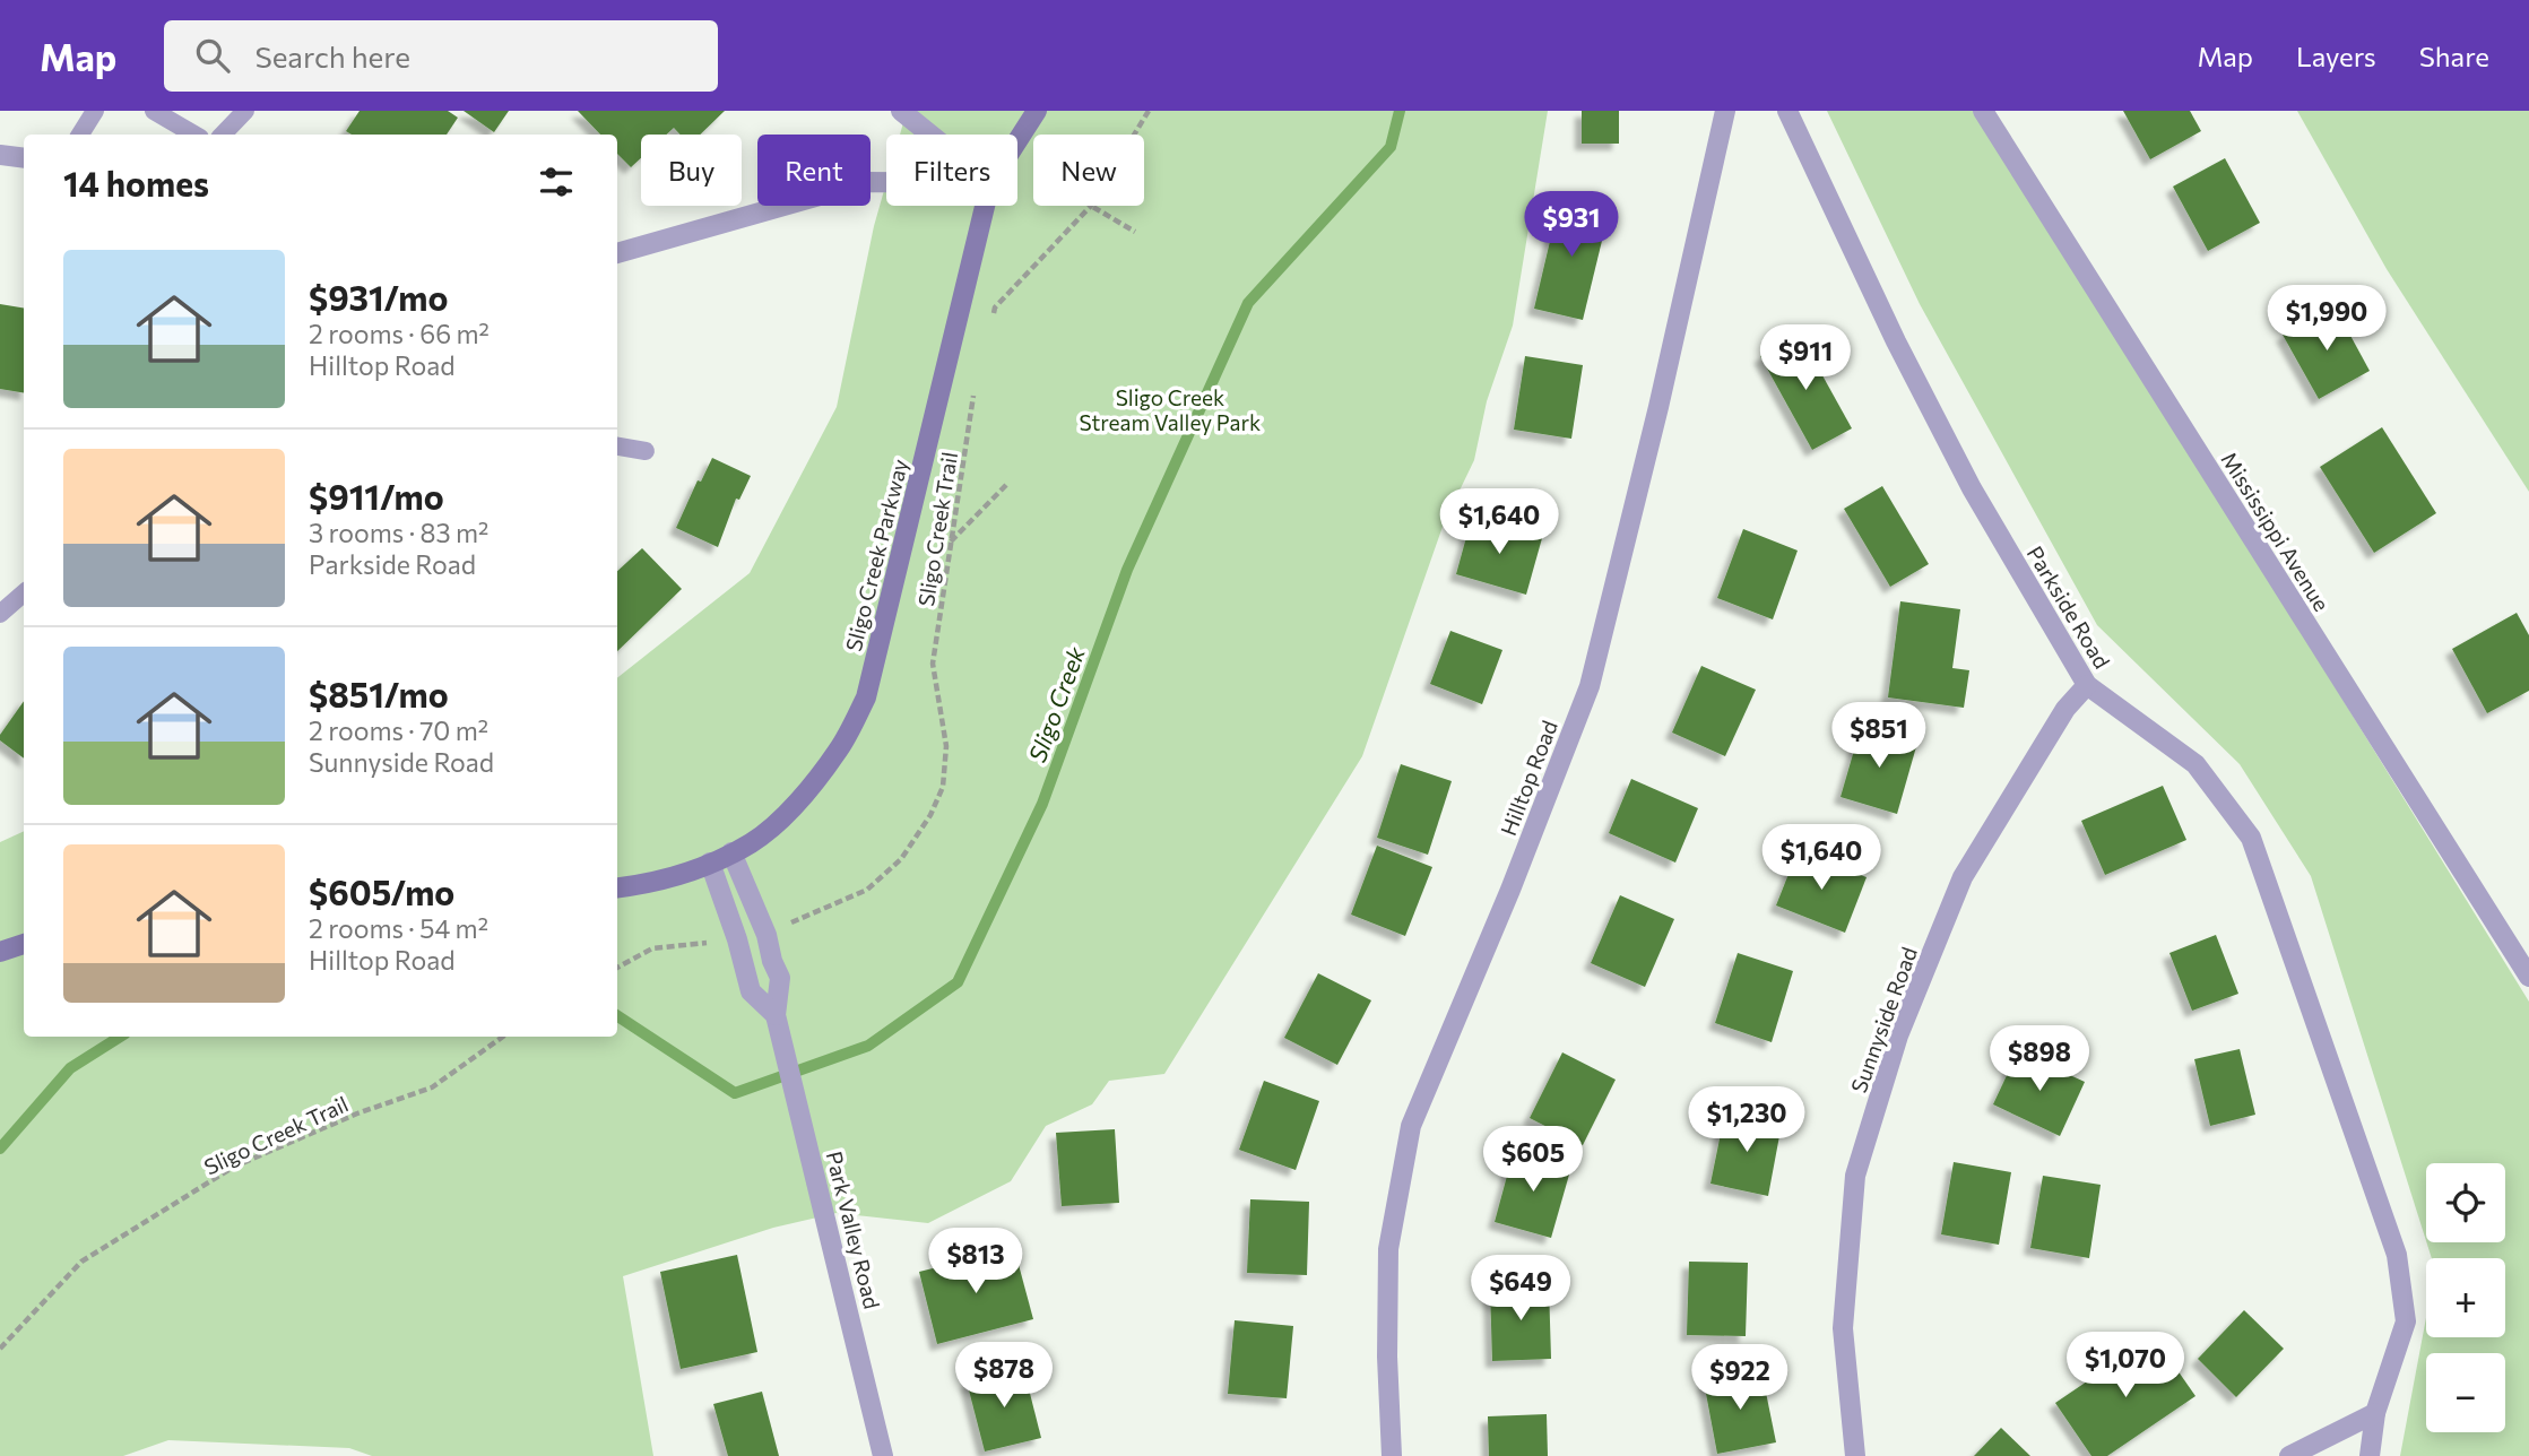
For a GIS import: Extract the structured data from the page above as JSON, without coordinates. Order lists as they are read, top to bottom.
{
  "streets": {
    "street": [
      "Mississippi Avenue",
      "Sligo Creek Parkway",
      "Parkside Road",
      "Hilltop Road",
      "Sunnyside Road",
      "Park Valley Road"
    ],
    "path": ["Sligo Creek Trail"]
  },
  "crossings": [
    ["Sligo Creek Parkway", "Park Valley Road"],
    ["Parkside Road", "Sunnyside Road"]
  ],
  "water": ["Sligo Creek"],
  "parks": ["Sligo Creek Stream Valley Park"],
  "page": {
    "header": "Map",
    "search": "Search here",
    "nav": ["Map", "Layers", "Share"],
    "chip": [
      "Buy",
      "Rent",
      "Filters",
      "New"
    ],
    "heading": "14 homes",
    "price": [
      "$931",
      "$1,990",
      "$911",
      "$1,640",
      "$851",
      "$1,640",
      "$898",
      "$1,230",
      "$605",
      "$813",
      "$649",
      "$1,070",
      "$878",
      "$922"
    ],
    "list": [
      {
        "name": "$931/mo",
        "note": "2 rooms · 66 m² · Hilltop Road"
      },
      {
        "name": "$911/mo",
        "note": "3 rooms · 83 m² · Parkside Road"
      },
      {
        "name": "$851/mo",
        "note": "2 rooms · 70 m² · Sunnyside Road"
      },
      {
        "name": "$605/mo",
        "note": "2 rooms · 54 m² · Hilltop Road"
      }
    ],
    "map_buttons": ["+", "−"]
  }
}
